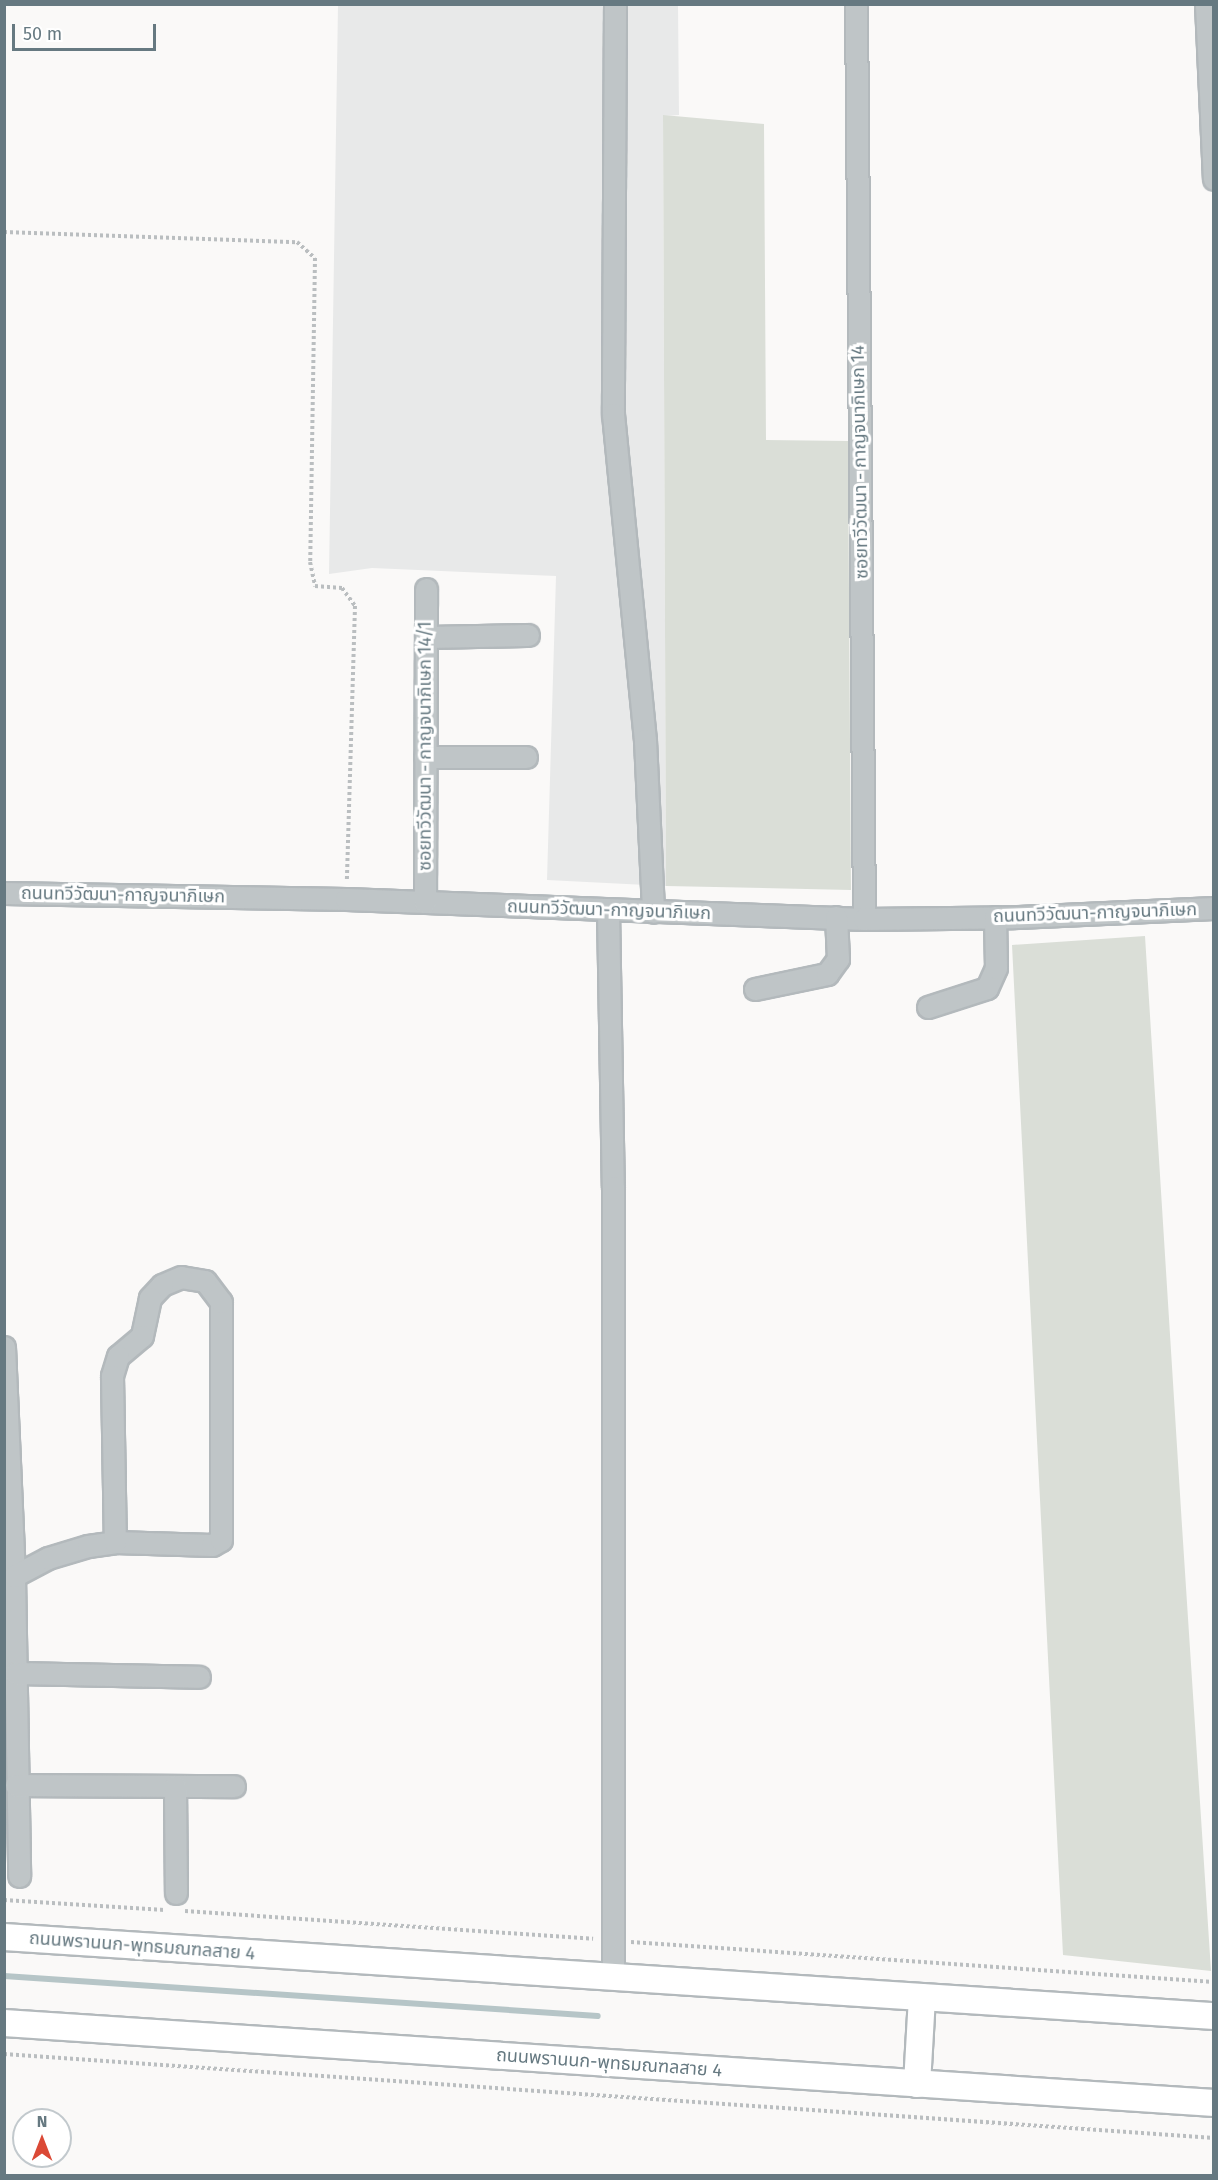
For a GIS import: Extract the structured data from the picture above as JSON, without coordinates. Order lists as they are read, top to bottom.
{
  "streets": {
    "main road": ["ถนนพรานนก-พุทธมณฑลสาย 4"],
    "street": ["ซอยทวีวัฒนา - กาญจนาภิเษก 14", "ซอยทวีวัฒนา - กาญจนาภิเษก 14/1", "ถนนทวีวัฒนา-กาญจนาภิเษก"]
  },
  "crossings": [
    ["ซอยทวีวัฒนา - กาญจนาภิเษก 14", "ถนนทวีวัฒนา-กาญจนาภิเษก"],
    ["ซอยทวีวัฒนา - กาญจนาภิเษก 14/1", "ถนนทวีวัฒนา-กาญจนาภิเษก"]
  ],
  "scale_bar": "50 m",
  "north": "top"
}
